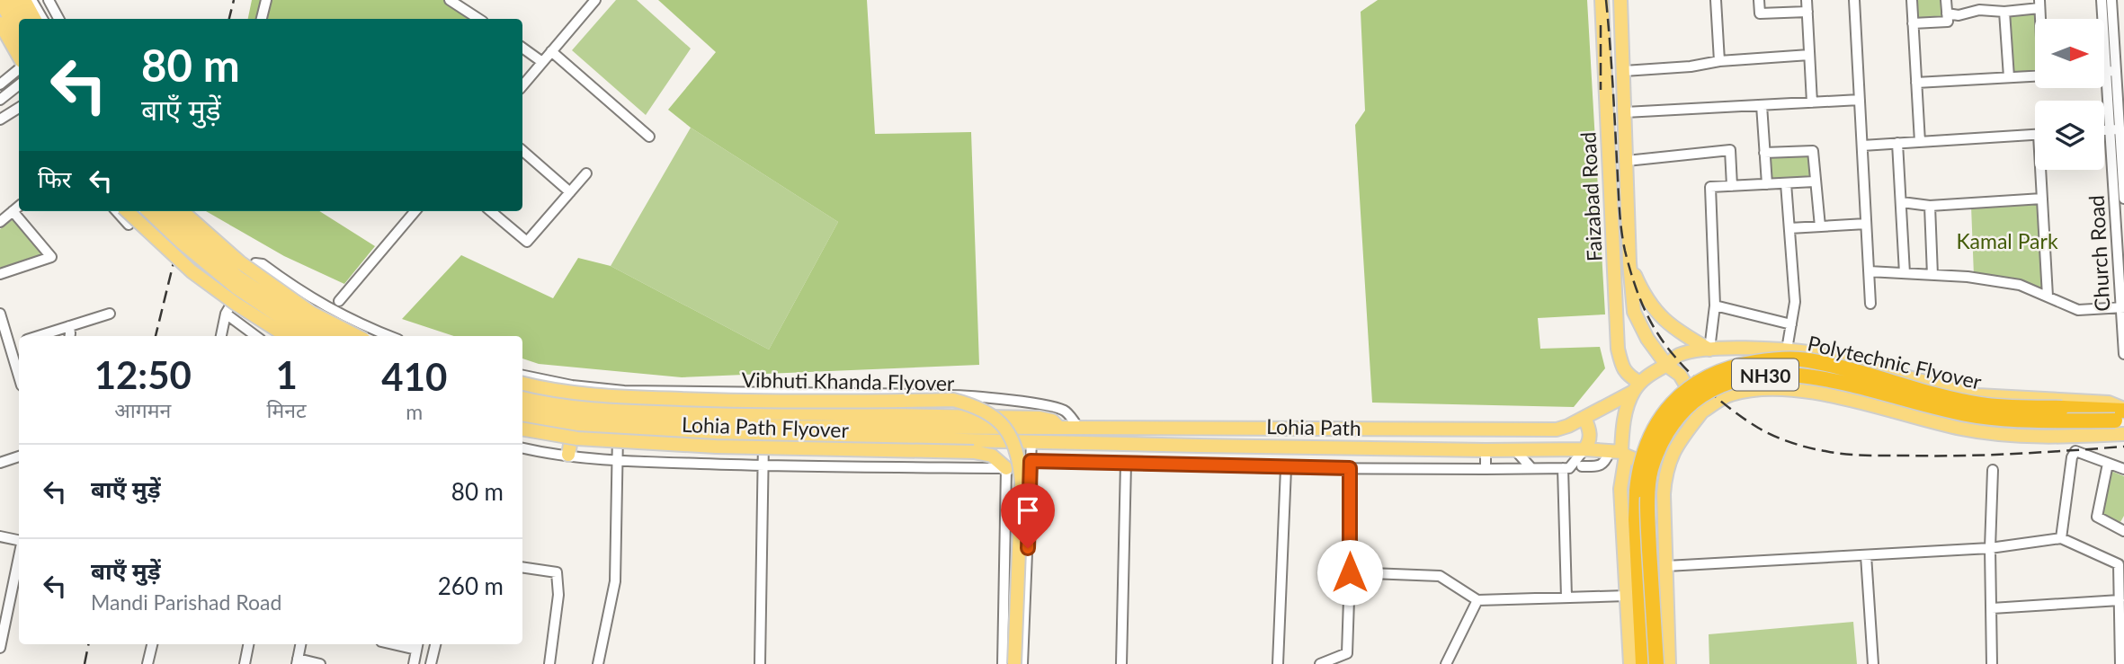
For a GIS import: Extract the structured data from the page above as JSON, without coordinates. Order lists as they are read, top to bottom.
{
  "streets": {
    "highway": ["Polytechnic Flyover", "NH30"],
    "main road": [
      "Faizabad Road",
      "Vibhuti Khanda Flyover",
      "Lohia Path Flyover",
      "Lohia Path"
    ],
    "street": ["Church Road"]
  },
  "crossings": [
    ["Faizabad Road", "Lohia Path"],
    ["Polytechnic Flyover", "Lohia Path"],
    ["Lohia Path Flyover", "Lohia Path"]
  ],
  "parks": ["Kamal Park"],
  "north": "right",
  "page": {
    "turn": ["80 m", "बाएँ मुड़ें"],
    "then": "फिर",
    "eta": [
      "12:50",
      "आगमन",
      "1",
      "मिनट",
      "410",
      "m"
    ],
    "list": [
      {
        "name": "बाएँ मुड़ें",
        "value": "80 m"
      },
      {
        "name": "बाएँ मुड़ें",
        "note": "Mandi Parishad Road",
        "value": "260 m"
      }
    ]
  }
}
